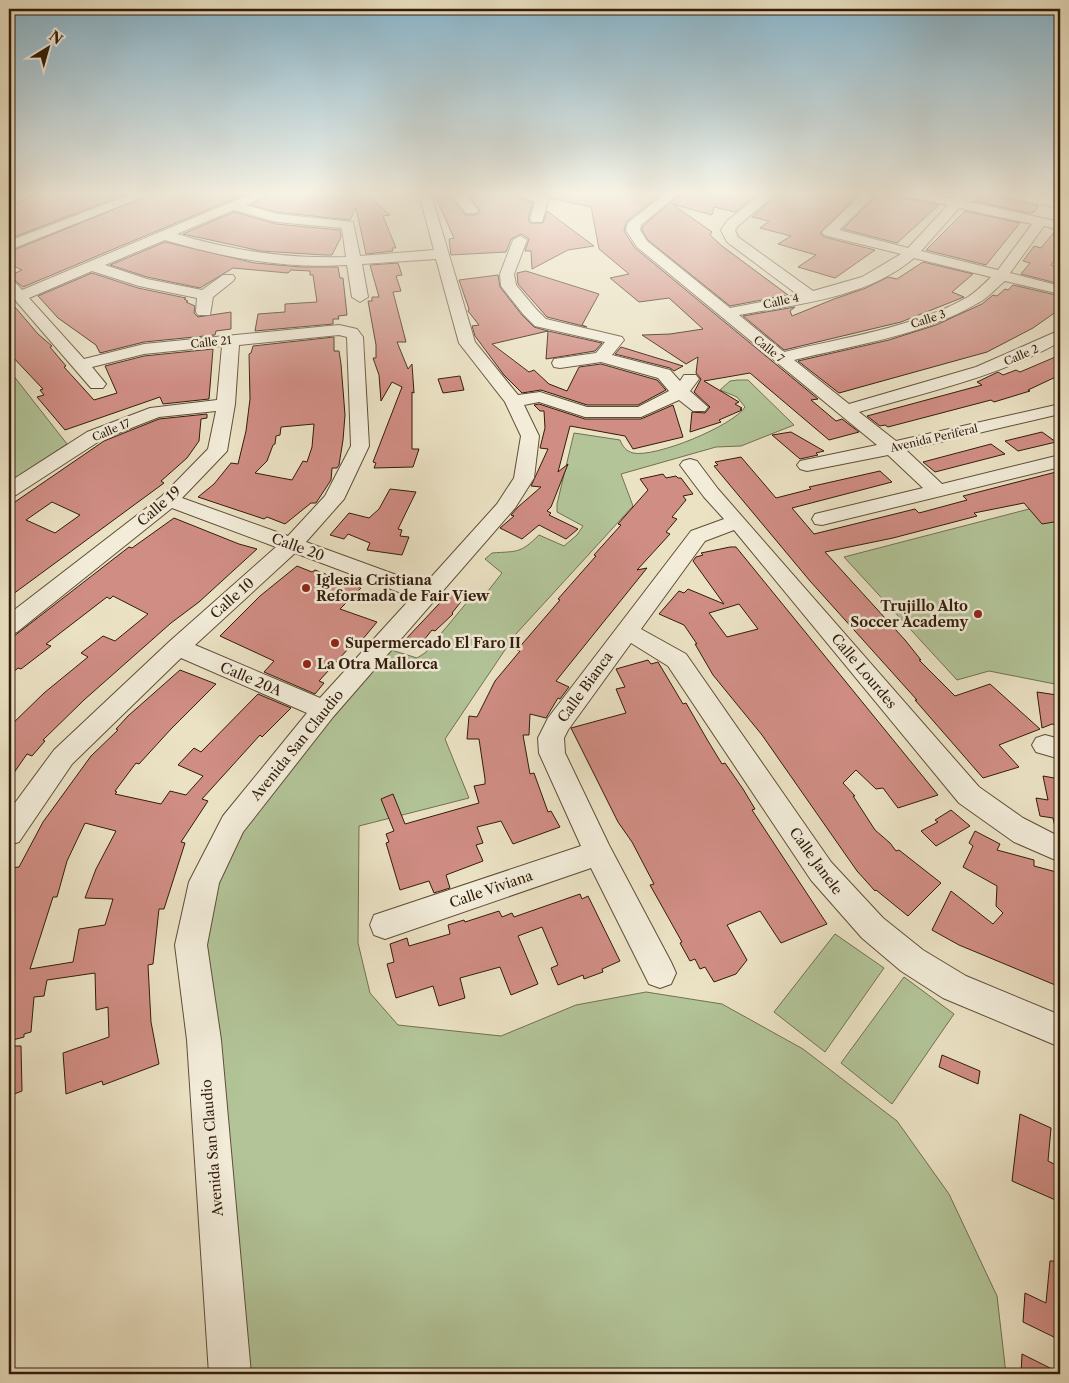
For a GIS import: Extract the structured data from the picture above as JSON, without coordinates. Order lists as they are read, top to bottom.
{
  "streets": {
    "street": [
      "Calle 4",
      "Calle 3",
      "Calle 21",
      "Calle 7",
      "Calle 2",
      "Calle 17",
      "Avenida Periferal",
      "Calle 19",
      "Calle 20",
      "Calle 10",
      "Calle Lourdes",
      "Calle 20A",
      "Calle Bianca",
      "Avenida San Claudio",
      "Calle Janele",
      "Calle Viviana"
    ]
  },
  "crossings": [
    ["Calle 4", "Calle 7"],
    ["Calle 3", "Calle 7"],
    ["Calle 21", "Calle 19"],
    ["Calle 21", "Calle 10"],
    ["Calle 7", "Calle 2"],
    ["Calle 7", "Avenida Periferal"],
    ["Calle 17", "Calle 19"],
    ["Calle 19", "Calle 20"],
    ["Calle 20", "Calle 10"],
    ["Calle 20", "Avenida San Claudio"],
    ["Calle 10", "Calle 20A"],
    ["Calle Lourdes", "Calle Bianca"],
    ["Calle 20A", "Avenida San Claudio"],
    ["Calle Bianca", "Calle Janele"],
    ["Calle Bianca", "Calle Viviana"]
  ],
  "places": [
    "Iglesia Cristiana Reformada de Fair View",
    "Trujillo Alto Soccer Academy",
    "Supermercado El Faro II",
    "La Otra Mallorca"
  ],
  "north": "top right"
}
